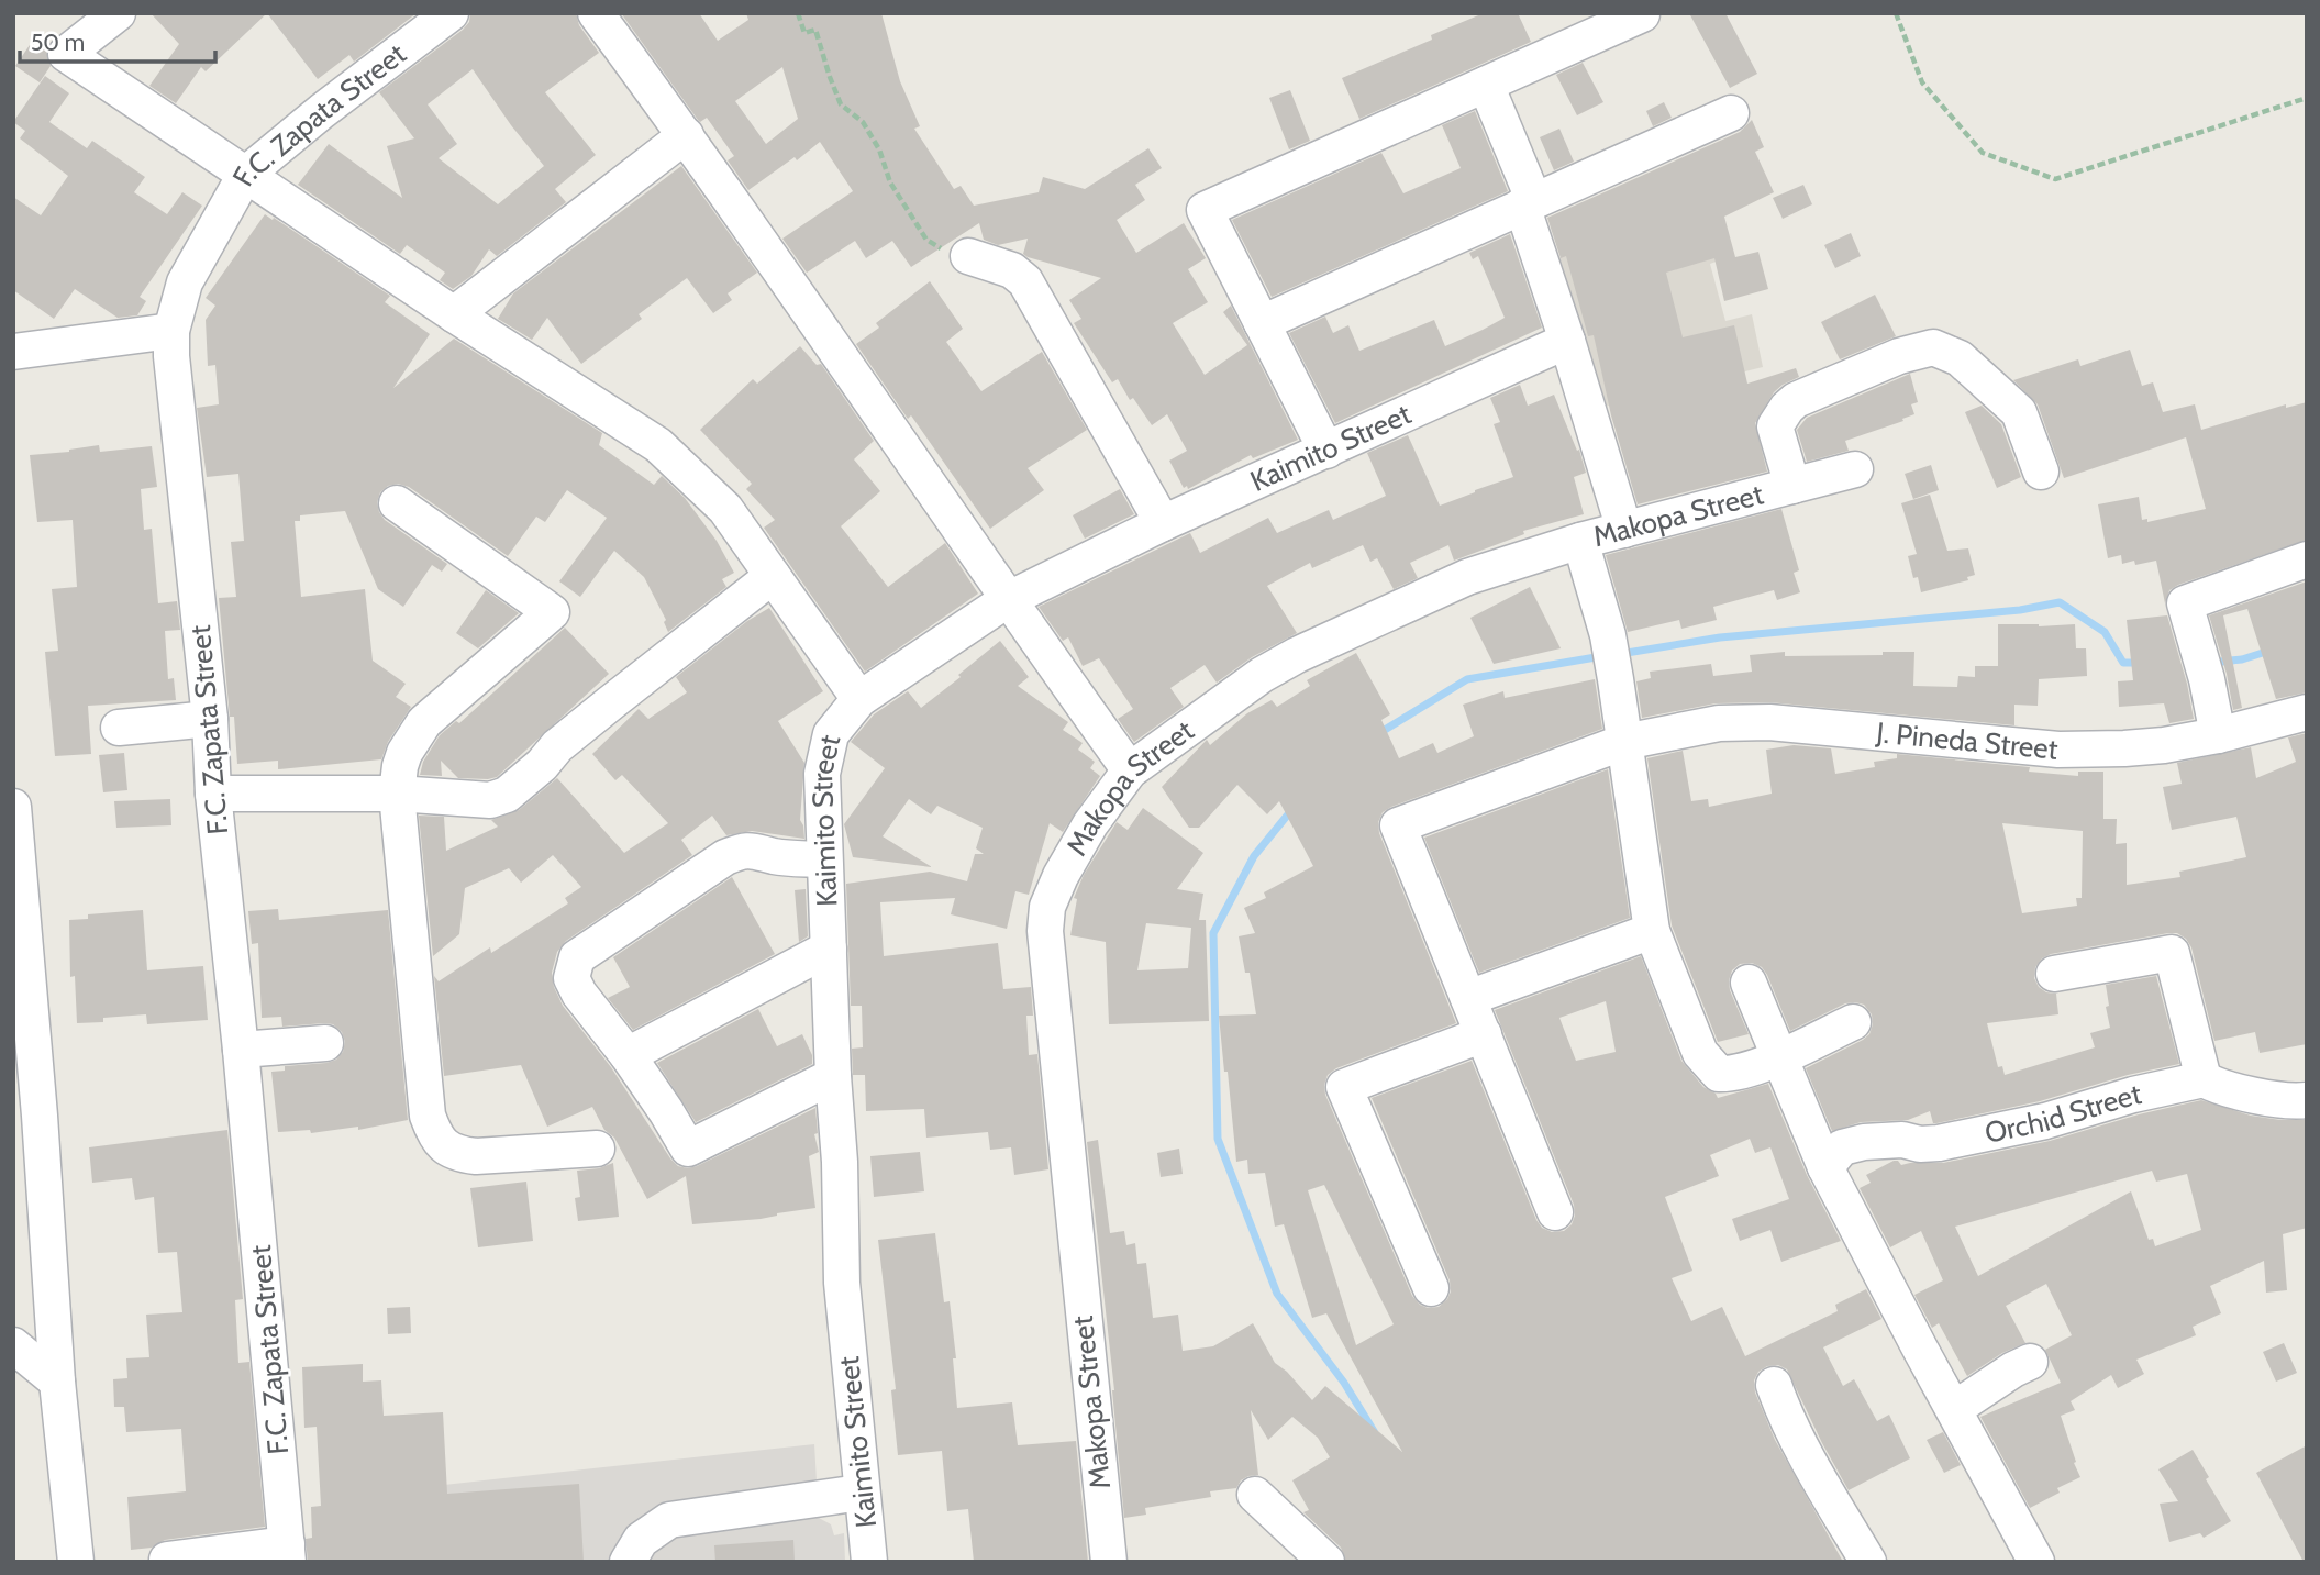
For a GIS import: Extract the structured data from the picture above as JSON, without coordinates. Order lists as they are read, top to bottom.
{
  "streets": {
    "street": [
      "F.C. Zapata Street",
      "Kaimito Street",
      "Makopa Street",
      "J. Pineda Street",
      "Orchid Street"
    ]
  },
  "scale_bar": "50 m"
}
